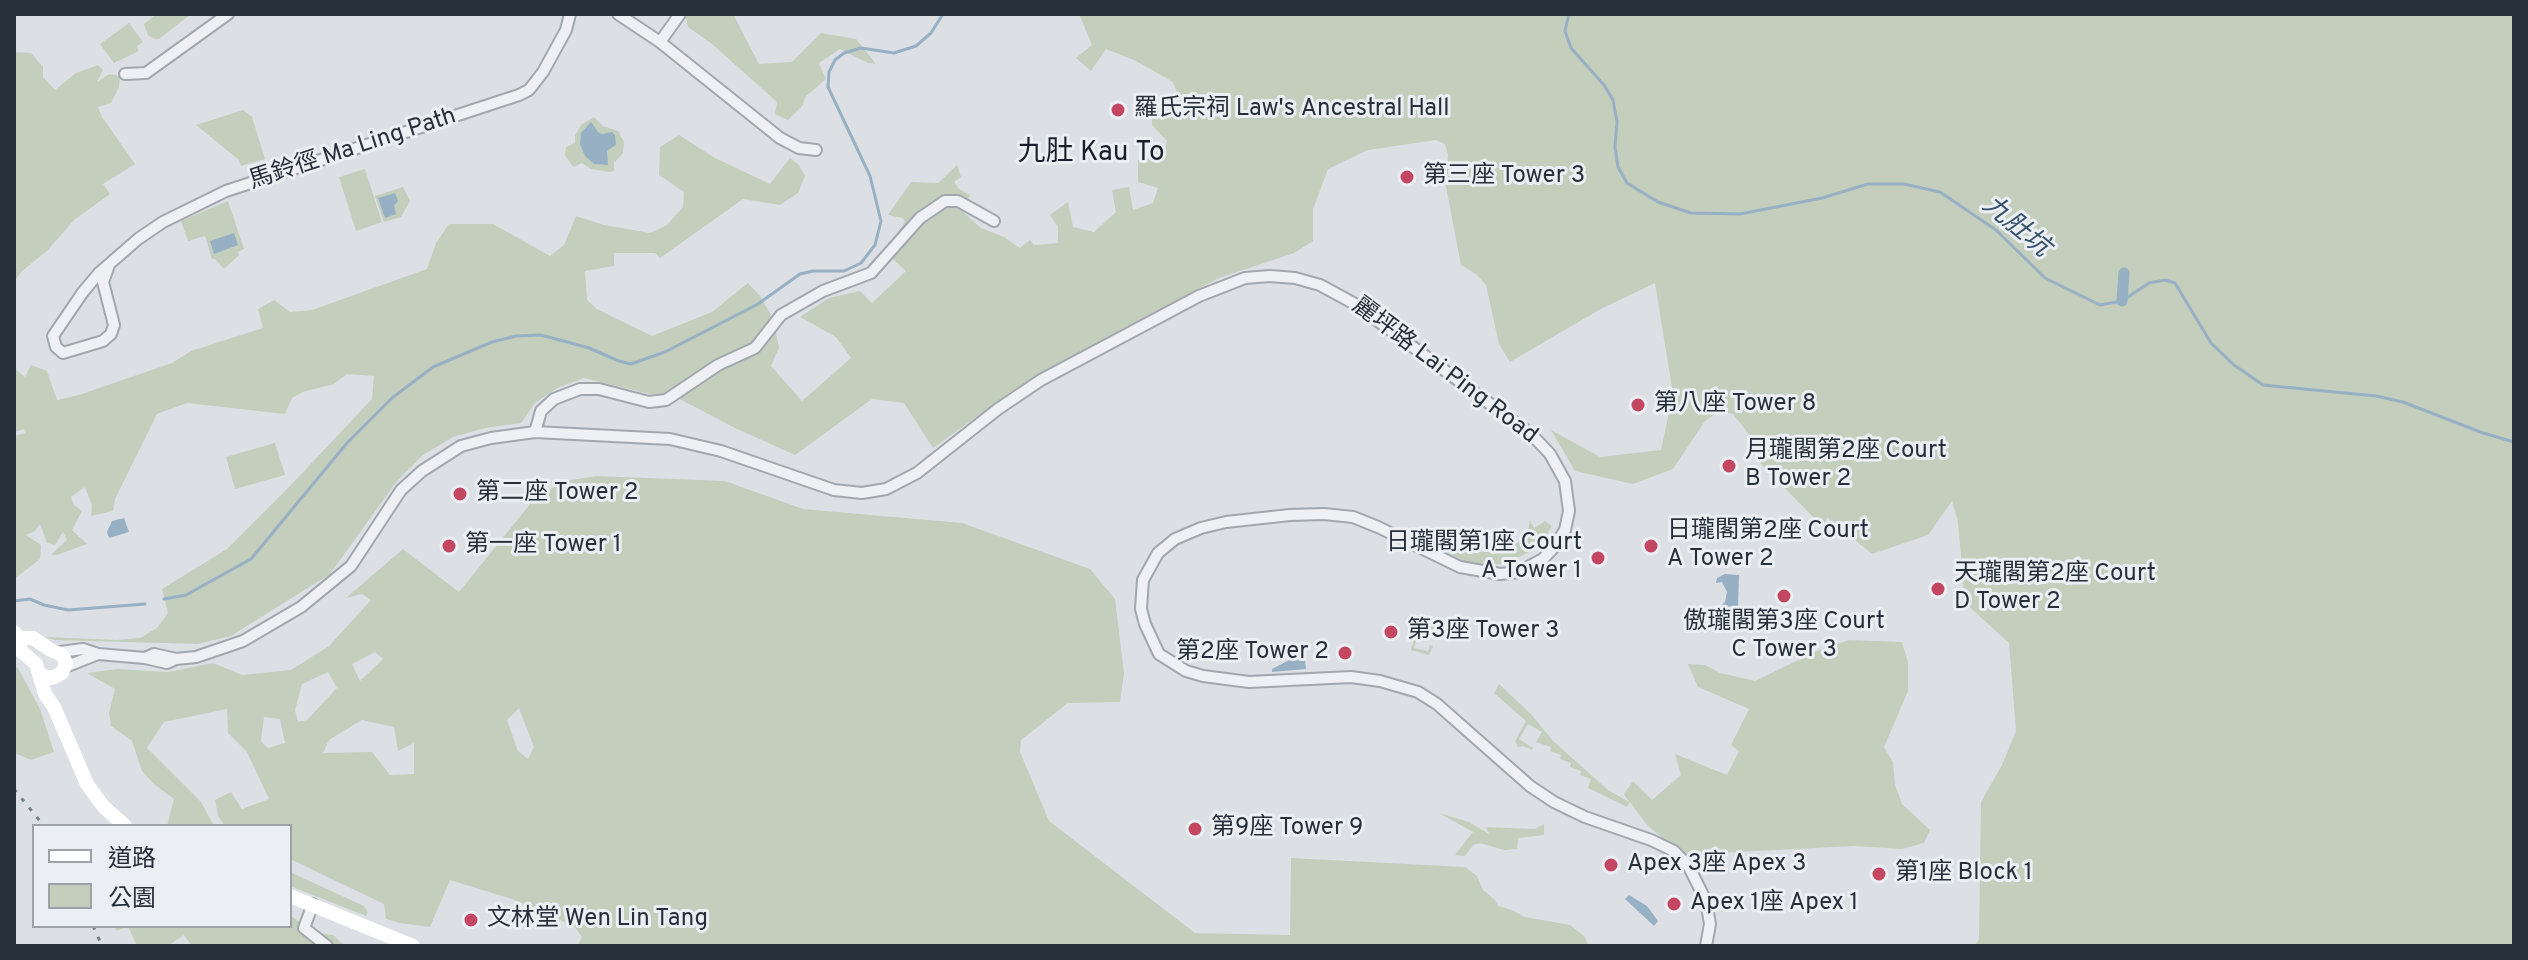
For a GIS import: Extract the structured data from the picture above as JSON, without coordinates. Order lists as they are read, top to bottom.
{
  "streets": {
    "street": ["馬鈴徑 Ma Ling Path", "麗坪路 Lai Ping Road"]
  },
  "districts": ["九肚 Kau To"],
  "water": ["九肚坑"],
  "places": [
    "羅氏宗祠 Law's Ancestral Hall",
    "第三座 Tower 3",
    "第八座 Tower 8",
    "月瓏閣第2座 Court B Tower 2",
    "第二座 Tower 2",
    "第一座 Tower 1",
    "日瓏閣第2座 Court A Tower 2",
    "日瓏閣第1座 Court A Tower 1",
    "天瓏閣第2座 Court D Tower 2",
    "傲瓏閣第3座 Court C Tower 3",
    "第3座 Tower 3",
    "第2座 Tower 2",
    "第9座 Tower 9",
    "Apex 3座 Apex 3",
    "第1座 Block 1",
    "Apex 1座 Apex 1",
    "文林堂 Wen Lin Tang"
  ],
  "legend": ["道路", "公園"]
}
